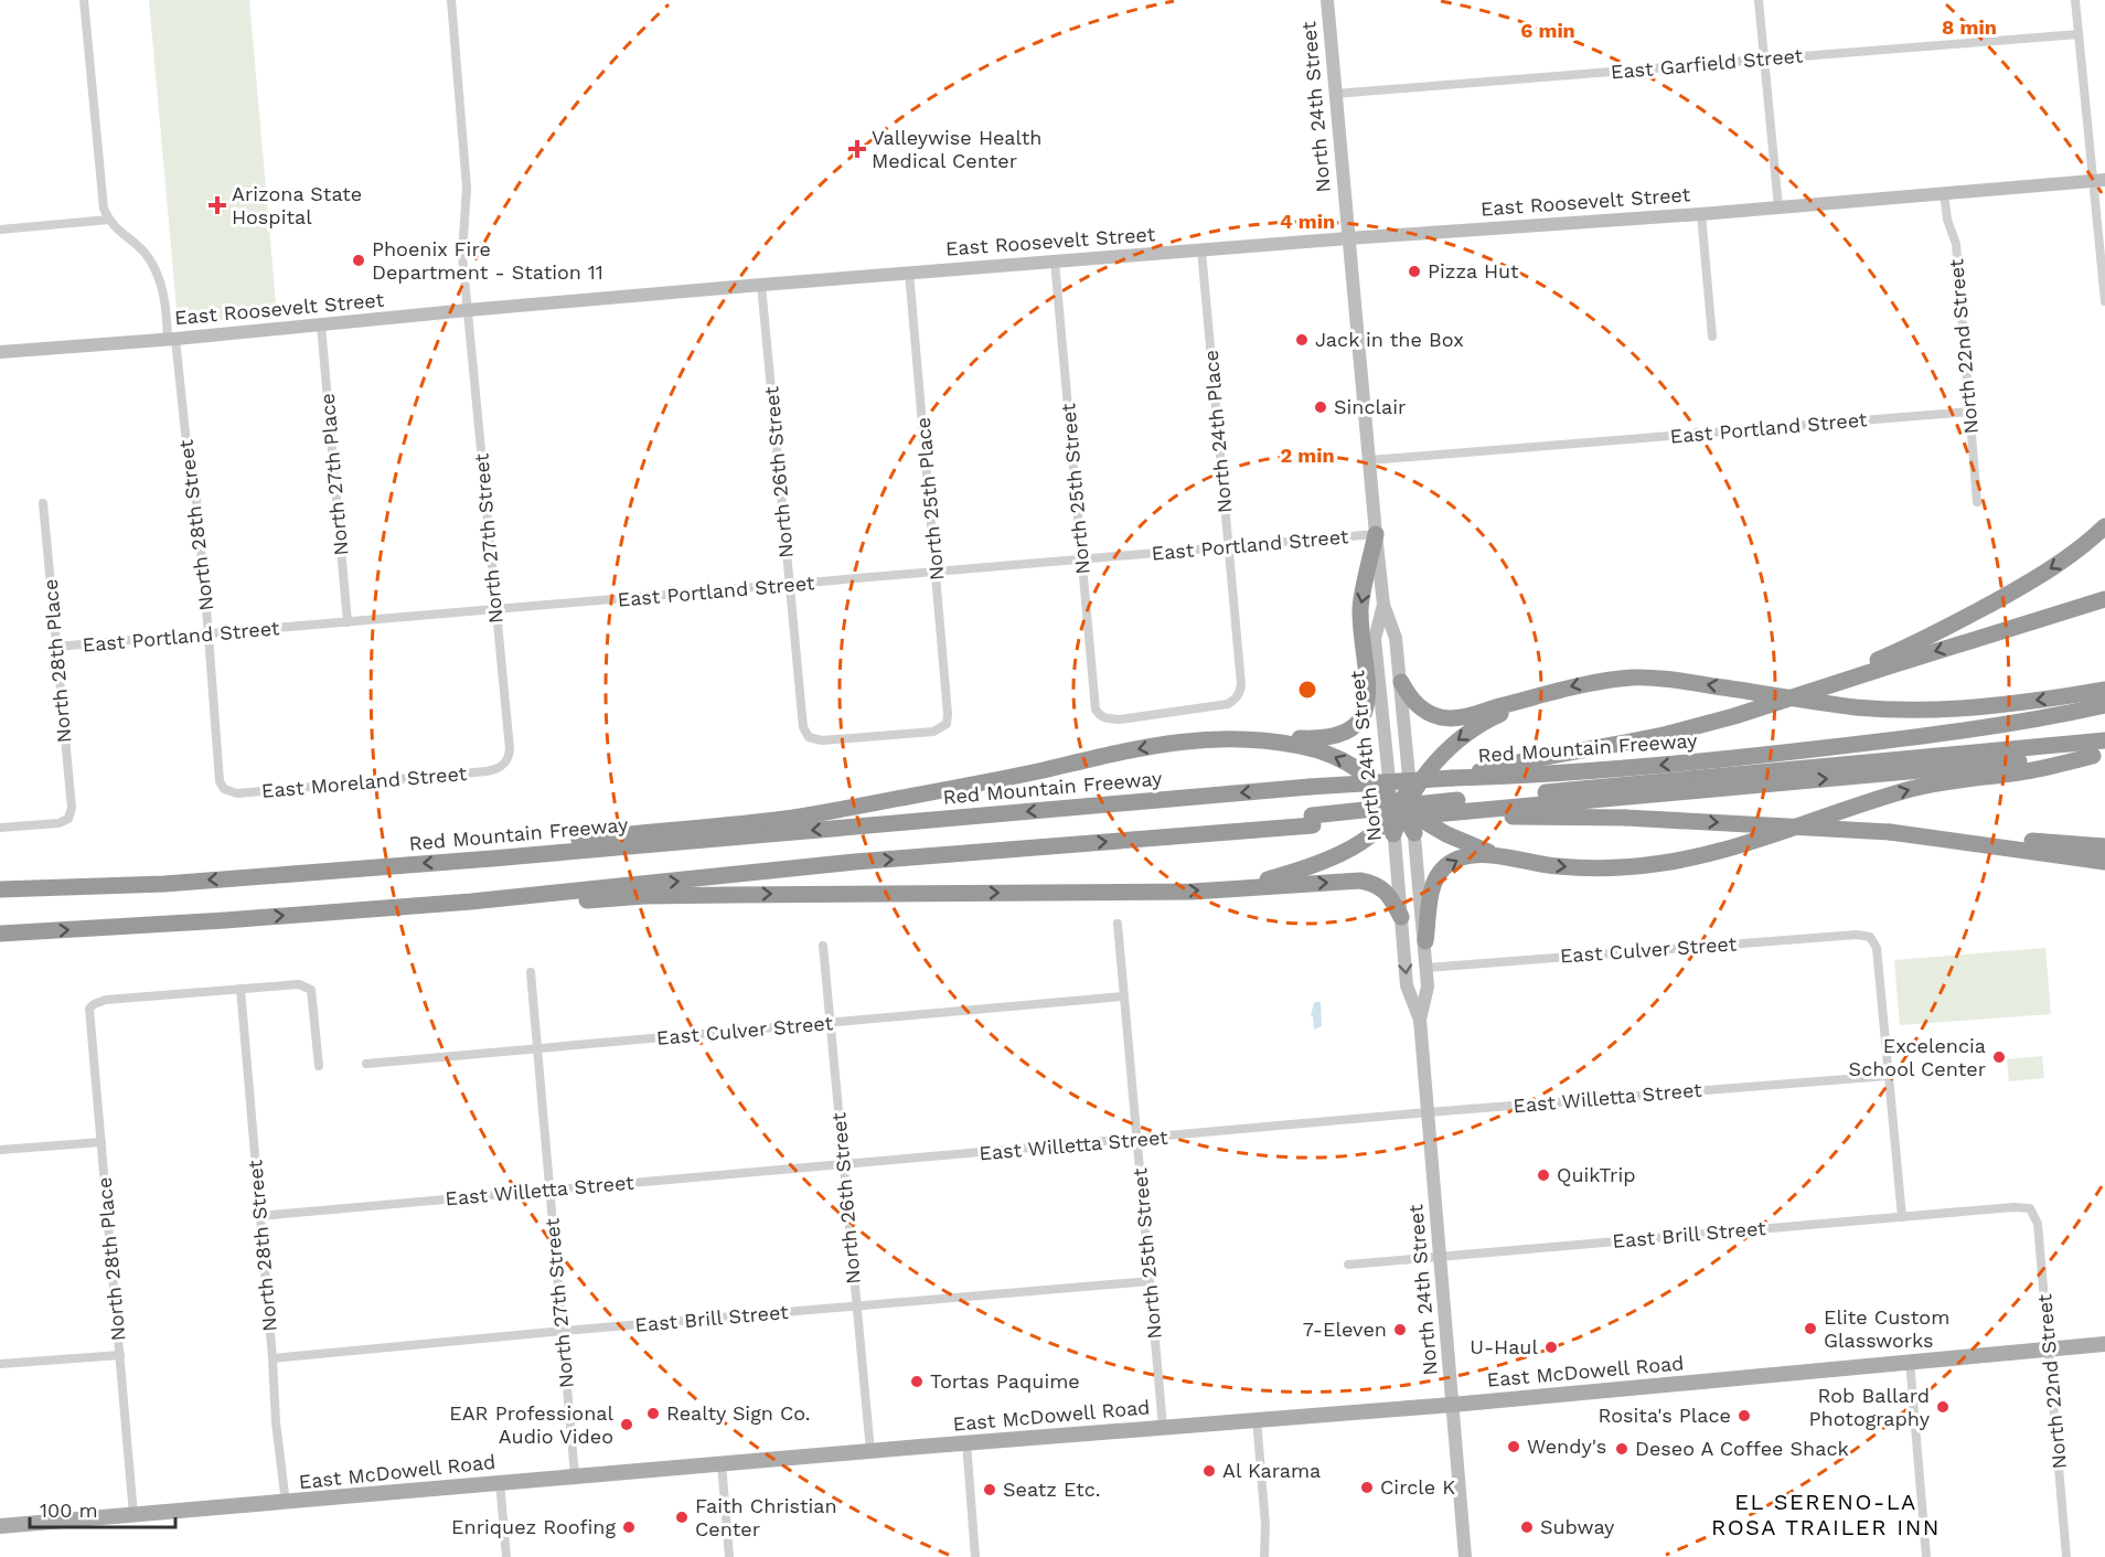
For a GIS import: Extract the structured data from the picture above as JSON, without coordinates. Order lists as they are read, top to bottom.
{
  "streets": {
    "highway": ["Red Mountain Freeway"],
    "main road": ["East McDowell Road"],
    "street": [
      "East Garfield Street",
      "North 24th Street",
      "East Roosevelt Street",
      "North 22nd Street",
      "East Portland Street",
      "North 24th Place",
      "North 26th Street",
      "North 27th Place",
      "North 25th Street",
      "North 25th Place",
      "North 28th Street",
      "North 27th Street",
      "North 28th Place",
      "East Moreland Street",
      "East Culver Street",
      "East Willetta Street",
      "East Brill Street"
    ]
  },
  "crossings": [
    ["East Garfield Street", "North 24th Street"],
    ["North 24th Street", "East Roosevelt Street"],
    ["North 24th Street", "East Portland Street"],
    ["North 24th Street", "East Culver Street"],
    ["North 24th Street", "East Willetta Street"],
    ["North 24th Street", "East Brill Street"],
    ["North 24th Street", "East McDowell Road"],
    ["East Roosevelt Street", "North 22nd Street"],
    ["East Roosevelt Street", "North 24th Place"],
    ["East Roosevelt Street", "North 26th Street"],
    ["East Roosevelt Street", "North 27th Place"],
    ["East Roosevelt Street", "North 25th Street"],
    ["East Roosevelt Street", "North 25th Place"],
    ["East Roosevelt Street", "North 28th Street"],
    ["East Roosevelt Street", "North 27th Street"],
    ["North 22nd Street", "East Portland Street"],
    ["North 22nd Street", "East Brill Street"],
    ["North 22nd Street", "East McDowell Road"],
    ["East Portland Street", "North 24th Place"],
    ["East Portland Street", "North 26th Street"],
    ["East Portland Street", "North 27th Place"],
    ["East Portland Street", "North 25th Street"],
    ["East Portland Street", "North 25th Place"],
    ["East Portland Street", "North 28th Street"],
    ["East Portland Street", "North 27th Street"],
    ["East Portland Street", "North 28th Place"],
    ["North 24th Place", "North 25th Street"],
    ["North 26th Street", "North 25th Place"],
    ["North 26th Street", "East Culver Street"],
    ["North 26th Street", "East Willetta Street"],
    ["North 26th Street", "East Brill Street"],
    ["North 26th Street", "East McDowell Road"],
    ["North 25th Street", "East Culver Street"],
    ["North 25th Street", "East Willetta Street"],
    ["North 25th Street", "East Brill Street"],
    ["North 25th Street", "East McDowell Road"],
    ["North 28th Street", "North 28th Place"],
    ["North 28th Street", "East Moreland Street"],
    ["North 28th Street", "East Willetta Street"],
    ["North 28th Street", "East Brill Street"],
    ["North 28th Street", "East McDowell Road"],
    ["North 27th Street", "East Moreland Street"],
    ["North 27th Street", "East Culver Street"],
    ["North 27th Street", "East Willetta Street"],
    ["North 27th Street", "East Brill Street"],
    ["North 27th Street", "East McDowell Road"],
    ["North 28th Place", "East McDowell Road"],
    ["East Culver Street", "East Willetta Street"]
  ],
  "districts": ["EL SERENO-LA ROSA TRAILER INN"],
  "places": {
    "health": ["Valleywise Health Medical Center", "Arizona State Hospital"],
    "other": [
      "Phoenix Fire Department - Station 11",
      "Pizza Hut",
      "Jack in the Box",
      "Sinclair",
      "Excelencia School Center",
      "QuikTrip",
      "Elite Custom Glassworks",
      "7-Eleven",
      "U-Haul",
      "Tortas Paquime",
      "Rob Ballard Photography",
      "Realty Sign Co.",
      "Rosita's Place",
      "EAR Professional Audio Video",
      "Wendy's",
      "Deseo A Coffee Shack",
      "Al Karama",
      "Circle K",
      "Seatz Etc.",
      "Faith Christian Center",
      "Enriquez Roofing",
      "Subway"
    ]
  },
  "scale_bar": "100 m",
  "rings": [
    "8 min",
    "6 min",
    "4 min",
    "2 min"
  ]
}
